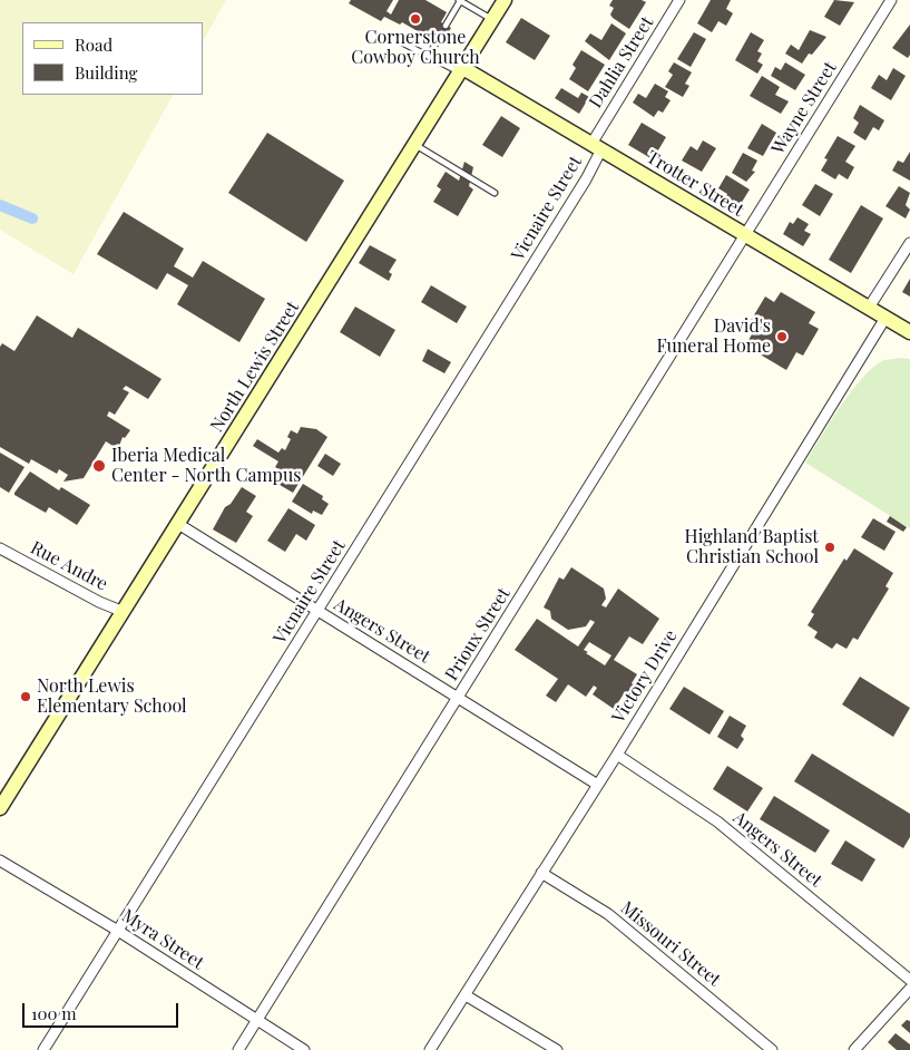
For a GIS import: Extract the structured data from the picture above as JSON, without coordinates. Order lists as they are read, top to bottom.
{
  "streets": {
    "main road": ["Trotter Street", "North Lewis Street"],
    "street": [
      "Dahlia Street",
      "Wayne Street",
      "Vicnaire Street",
      "Rue Andre",
      "Angers Street",
      "Prioux Street",
      "Victory Drive",
      "Myra Street",
      "Missouri Street"
    ]
  },
  "crossings": [
    ["Dahlia Street", "Trotter Street"],
    ["Dahlia Street", "Vicnaire Street"],
    ["Wayne Street", "Trotter Street"],
    ["Wayne Street", "Prioux Street"],
    ["Trotter Street", "Vicnaire Street"],
    ["Trotter Street", "North Lewis Street"],
    ["Trotter Street", "Prioux Street"],
    ["Trotter Street", "Victory Drive"],
    ["Vicnaire Street", "Angers Street"],
    ["Vicnaire Street", "Myra Street"],
    ["North Lewis Street", "Rue Andre"],
    ["North Lewis Street", "Angers Street"],
    ["Angers Street", "Prioux Street"],
    ["Angers Street", "Victory Drive"],
    ["Prioux Street", "Myra Street"],
    ["Victory Drive", "Missouri Street"]
  ],
  "places": [
    "Cornerstone Cowboy Church",
    "David's Funeral Home",
    "Iberia Medical Center - North Campus",
    "Highland Baptist Christian School",
    "North Lewis Elementary School"
  ],
  "legend": ["Road", "Building"],
  "scale_bar": "100 m"
}
